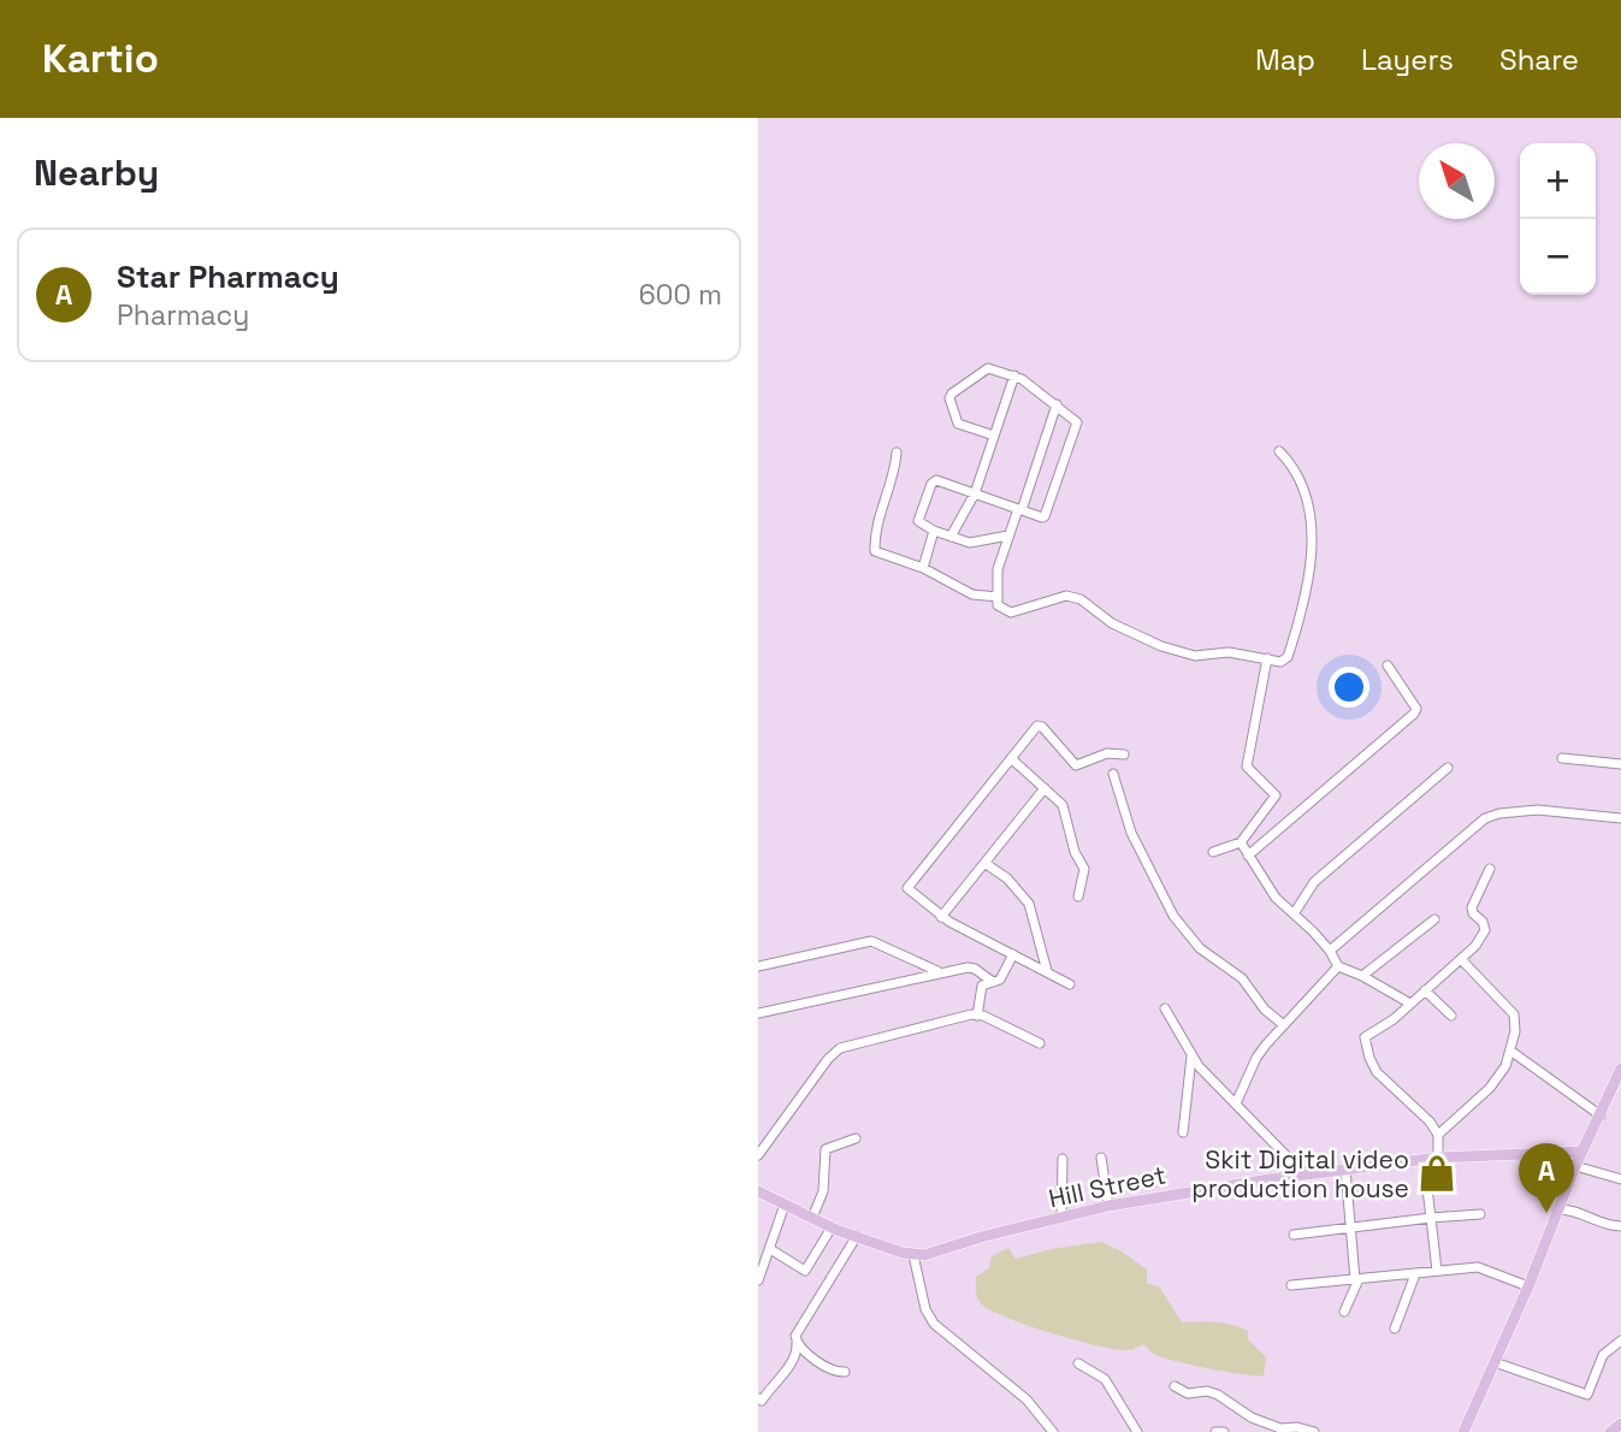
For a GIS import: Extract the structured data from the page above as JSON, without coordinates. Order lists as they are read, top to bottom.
{
  "streets": {
    "main road": ["Hill Street"]
  },
  "places": {
    "shop": ["Skit Digital video production house"]
  },
  "north": "top left",
  "page": {
    "header": "Kartio",
    "nav": ["Map", "Layers", "Share"],
    "heading": "Nearby",
    "map_buttons": ["+", "−"],
    "list": [
      {
        "mark": "A",
        "name": "Star Pharmacy",
        "note": "Pharmacy",
        "value": "600 m"
      }
    ],
    "pins": "A"
  }
}
